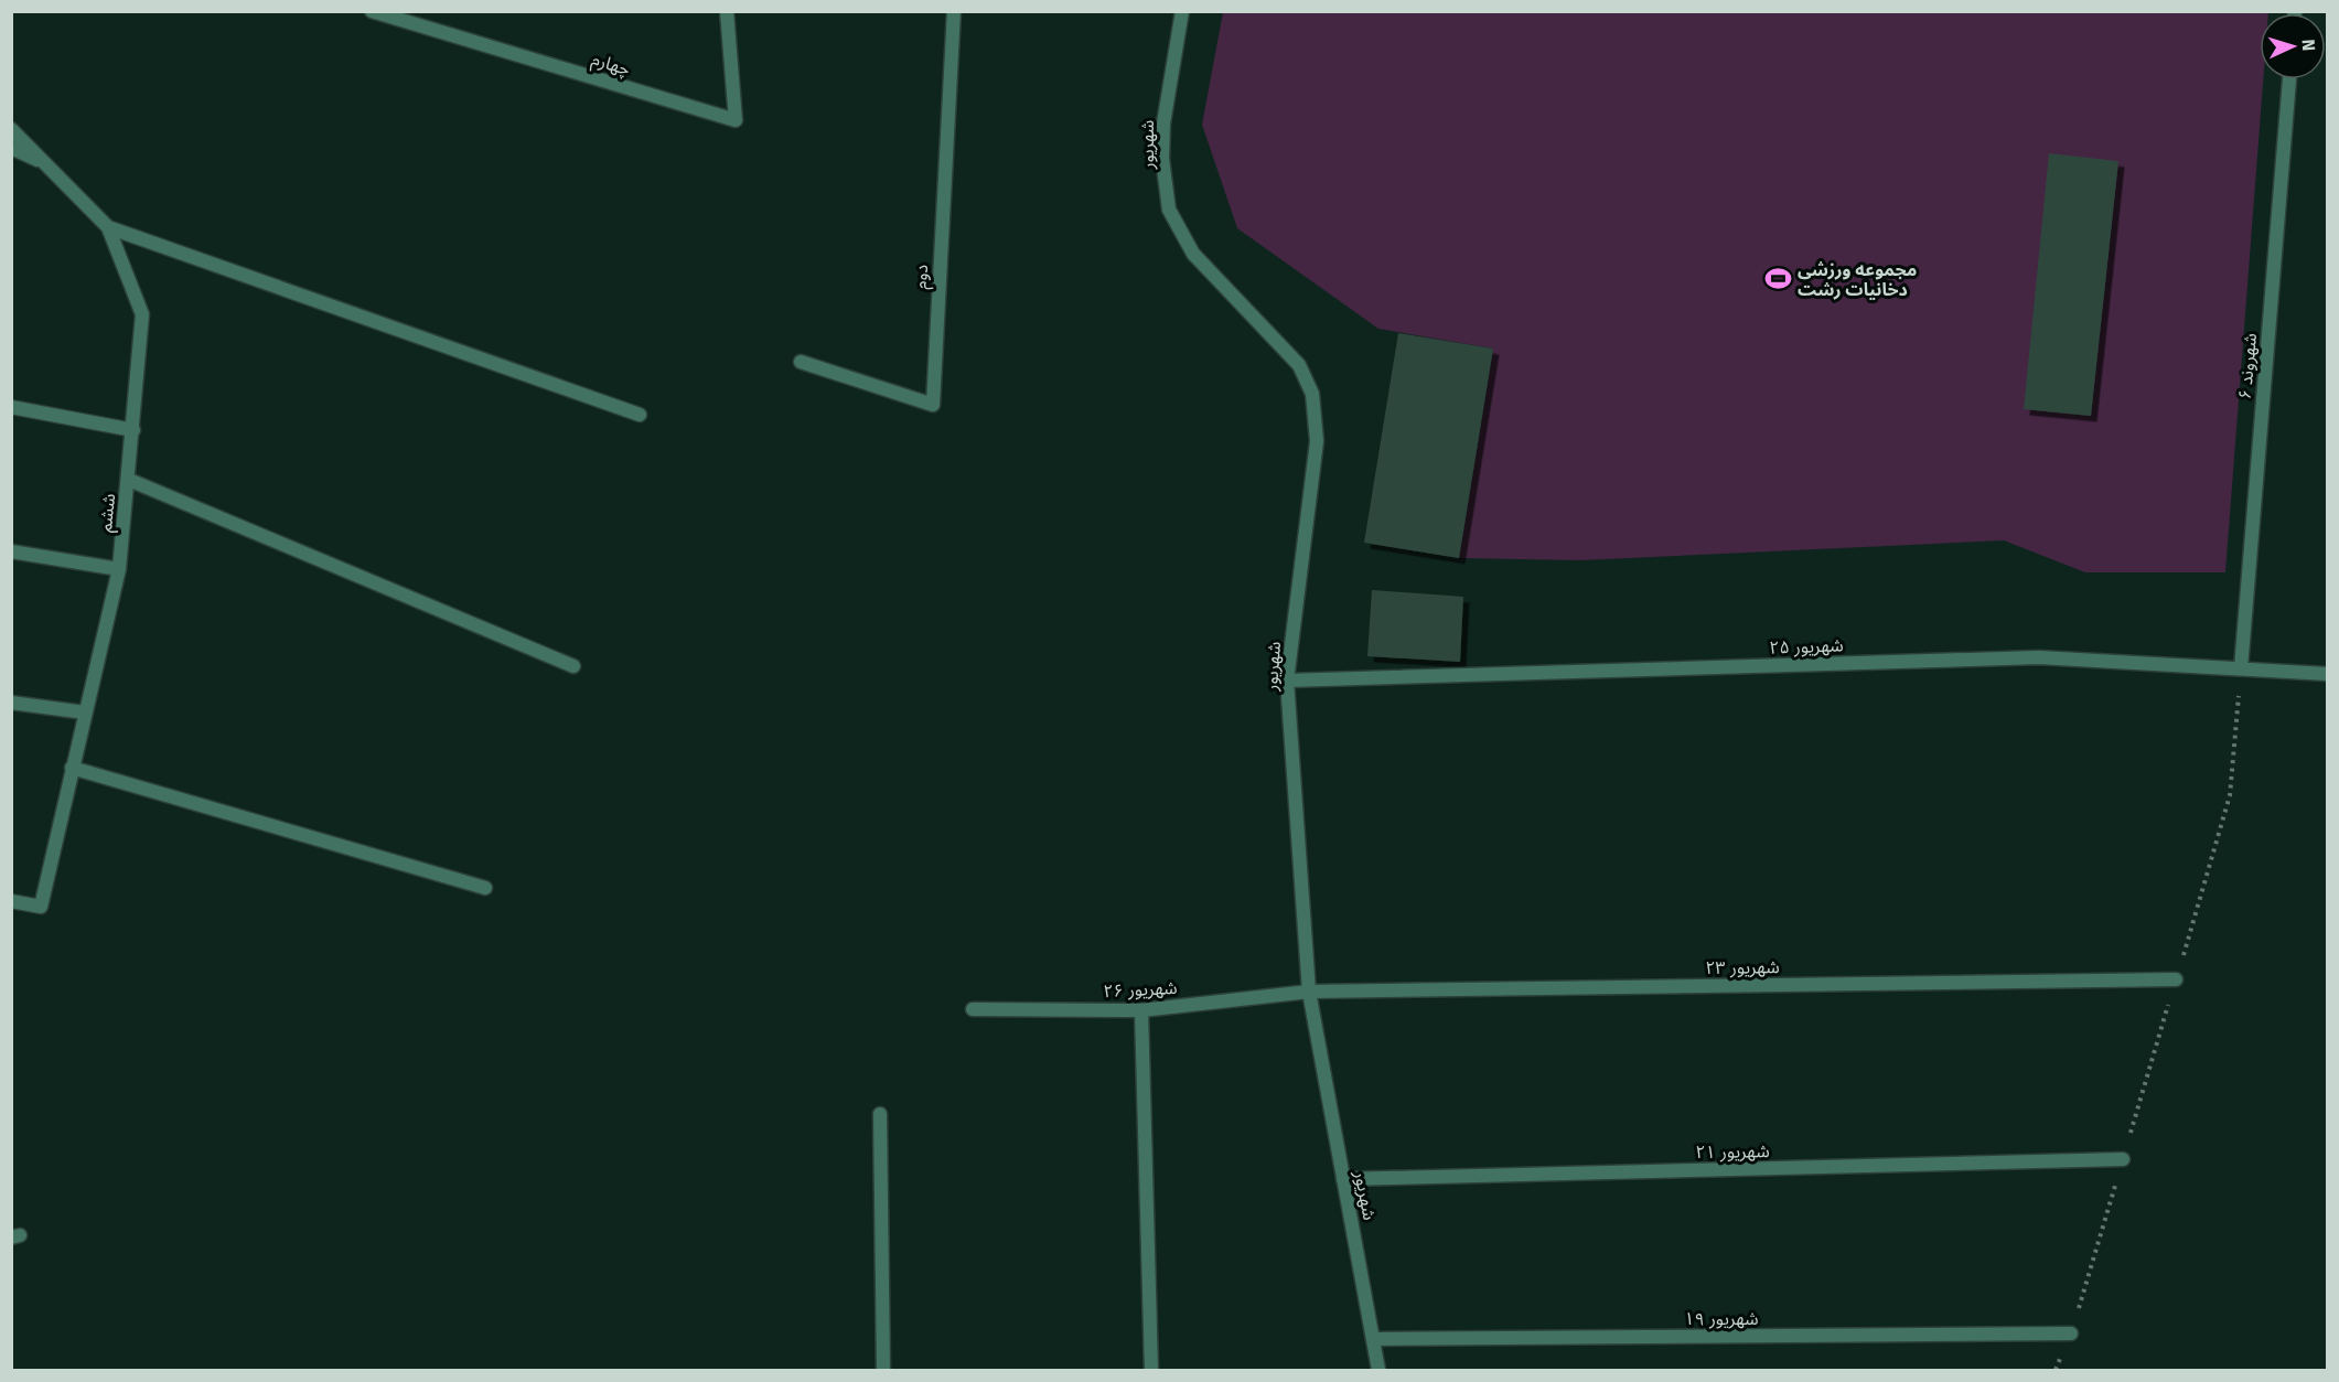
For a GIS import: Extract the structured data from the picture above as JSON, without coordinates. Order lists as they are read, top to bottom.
{
  "streets": {
    "street": [
      "چهارم",
      "شهریور",
      "دوم",
      "شهروند ۶",
      "ششم",
      "شهریور ۲۵",
      "شهریور ۲۳",
      "شهریور ۲۶",
      "شهریور ۲۱",
      "شهریور ۱۹"
    ]
  },
  "crossings": [
    ["شهریور", "شهریور ۲۵"],
    ["شهریور", "شهریور ۲۳"],
    ["شهریور", "شهریور ۲۶"],
    ["شهریور", "شهریور ۲۱"],
    ["شهریور", "شهریور ۱۹"],
    ["شهروند ۶", "شهریور ۲۵"],
    ["شهریور ۲۳", "شهریور ۲۶"]
  ],
  "places": {
    "sports": ["مجموعه ورزشی دخانیات رشت"]
  },
  "north": "right"
}
